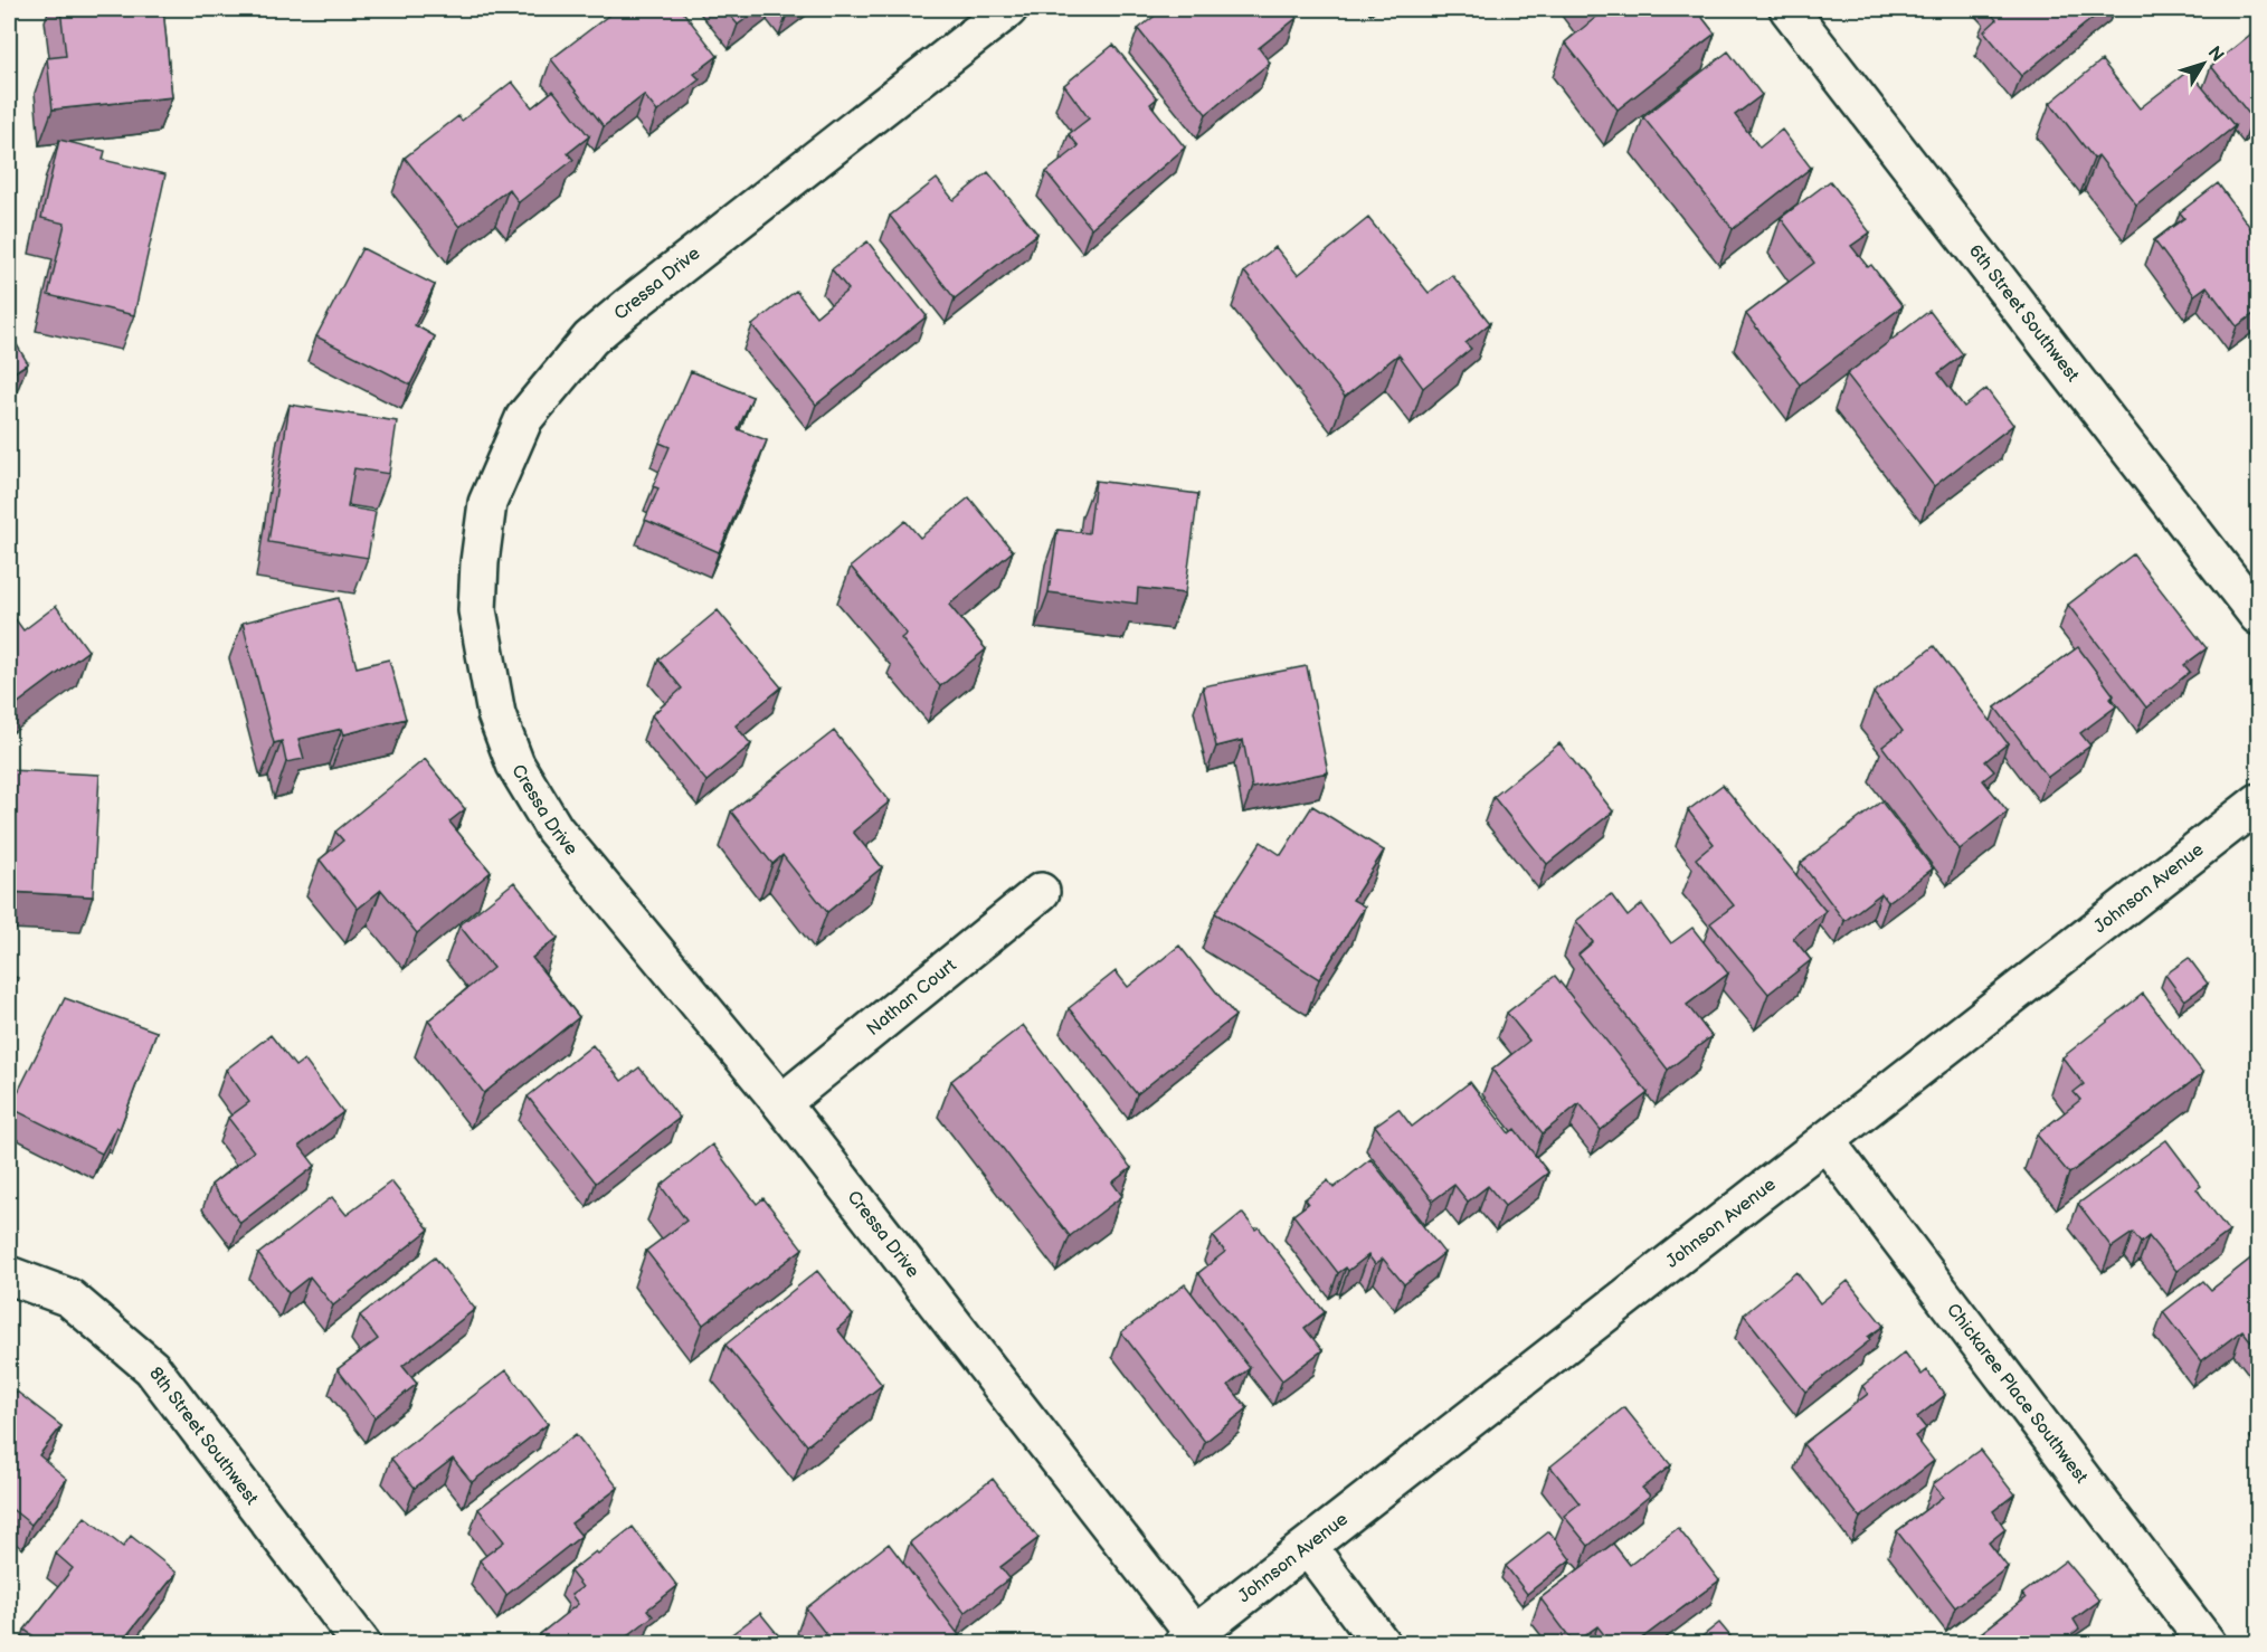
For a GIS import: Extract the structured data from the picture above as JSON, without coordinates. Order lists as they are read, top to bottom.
{
  "streets": {
    "street": [
      "Cressa Drive",
      "6th Street Southwest",
      "Johnson Avenue",
      "Nathan Court",
      "Chickaree Place Southwest",
      "8th Street Southwest"
    ]
  },
  "crossings": [
    ["Cressa Drive", "Johnson Avenue"],
    ["Cressa Drive", "Nathan Court"],
    ["Johnson Avenue", "Chickaree Place Southwest"]
  ],
  "north": "top right"
}
